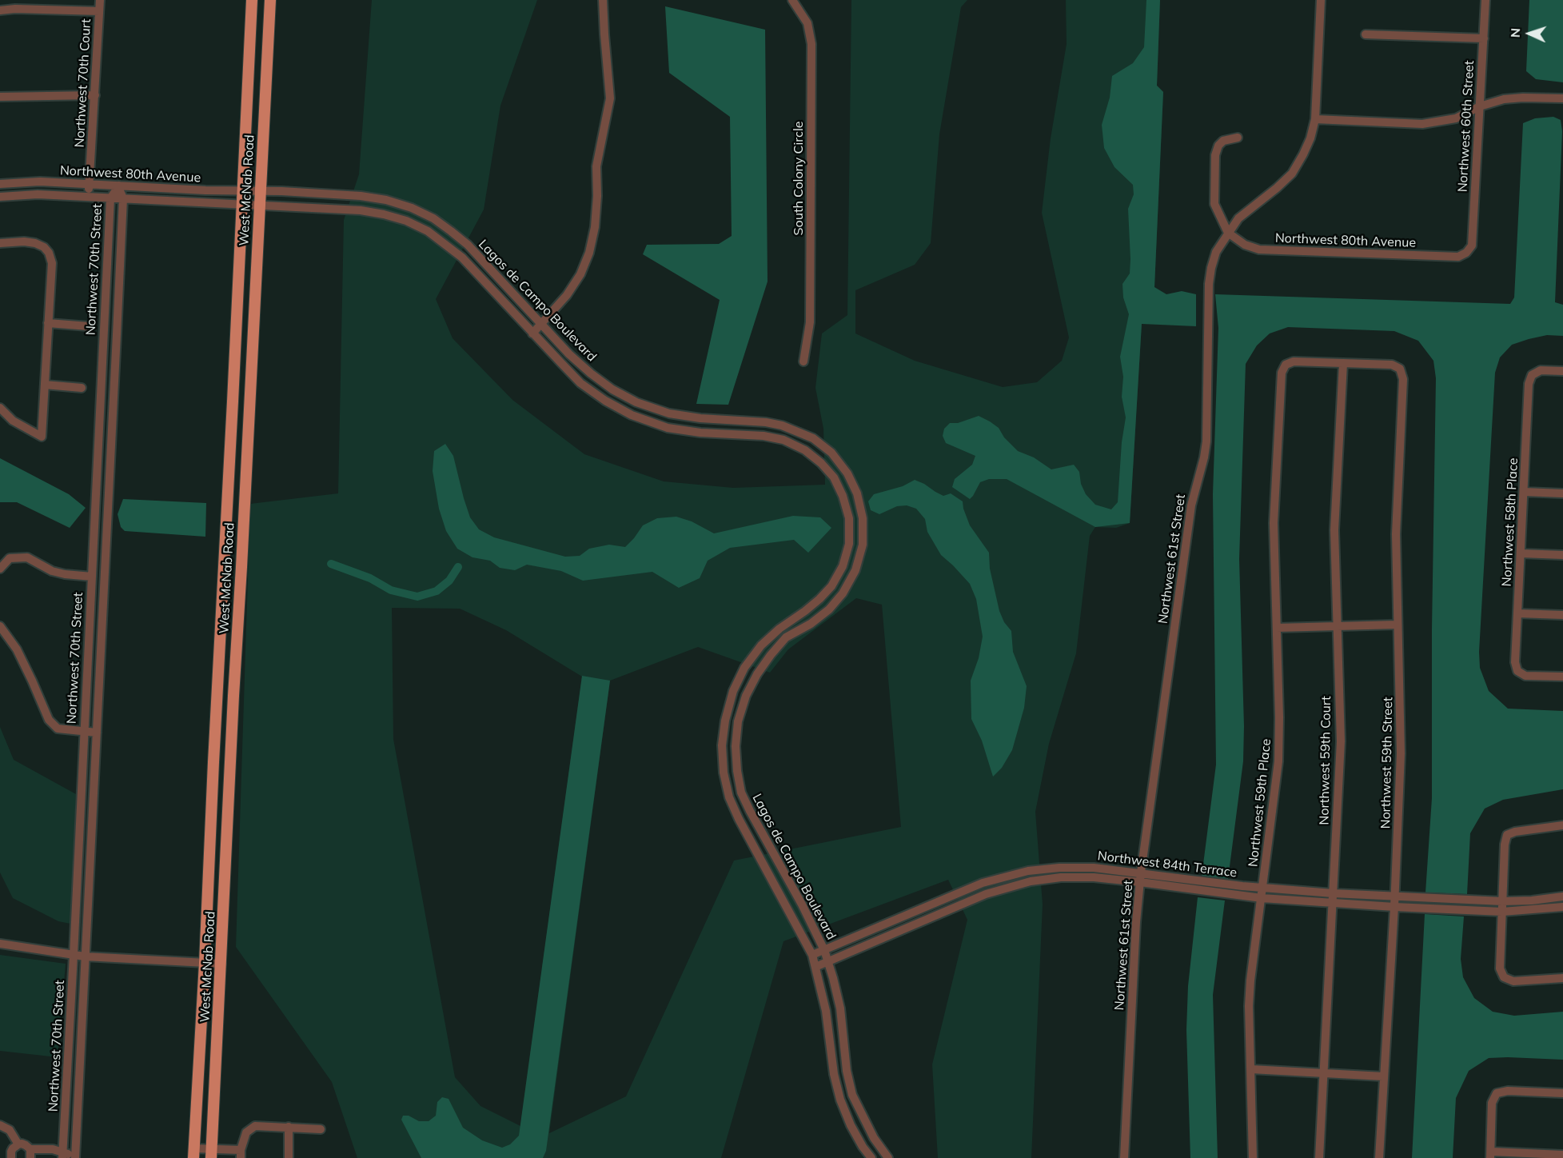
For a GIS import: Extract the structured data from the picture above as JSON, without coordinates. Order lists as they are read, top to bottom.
{
  "streets": {
    "main road": ["West McNab Road"],
    "street": [
      "Northwest 70th Court",
      "Northwest 60th Street",
      "Northwest 80th Avenue",
      "South Colony Circle",
      "Northwest 70th Street",
      "Lagos de Campo Boulevard",
      "Northwest 58th Place",
      "Northwest 61st Street",
      "Northwest 59th Court",
      "Northwest 59th Street",
      "Northwest 59th Place",
      "Northwest 84th Terrace"
    ]
  },
  "crossings": [
    ["Northwest 70th Court", "Northwest 80th Avenue"],
    ["Northwest 60th Street", "Northwest 80th Avenue"],
    ["Northwest 80th Avenue", "West McNab Road"],
    ["Northwest 80th Avenue", "Northwest 70th Street"],
    ["Northwest 80th Avenue", "Lagos de Campo Boulevard"],
    ["Northwest 80th Avenue", "Northwest 61st Street"],
    ["West McNab Road", "Lagos de Campo Boulevard"],
    ["Lagos de Campo Boulevard", "Northwest 84th Terrace"],
    ["Northwest 61st Street", "Northwest 84th Terrace"],
    ["Northwest 59th Court", "Northwest 59th Street"],
    ["Northwest 59th Court", "Northwest 59th Place"],
    ["Northwest 59th Court", "Northwest 84th Terrace"],
    ["Northwest 59th Street", "Northwest 59th Place"],
    ["Northwest 59th Street", "Northwest 84th Terrace"],
    ["Northwest 59th Place", "Northwest 84th Terrace"]
  ],
  "north": "left"
}
